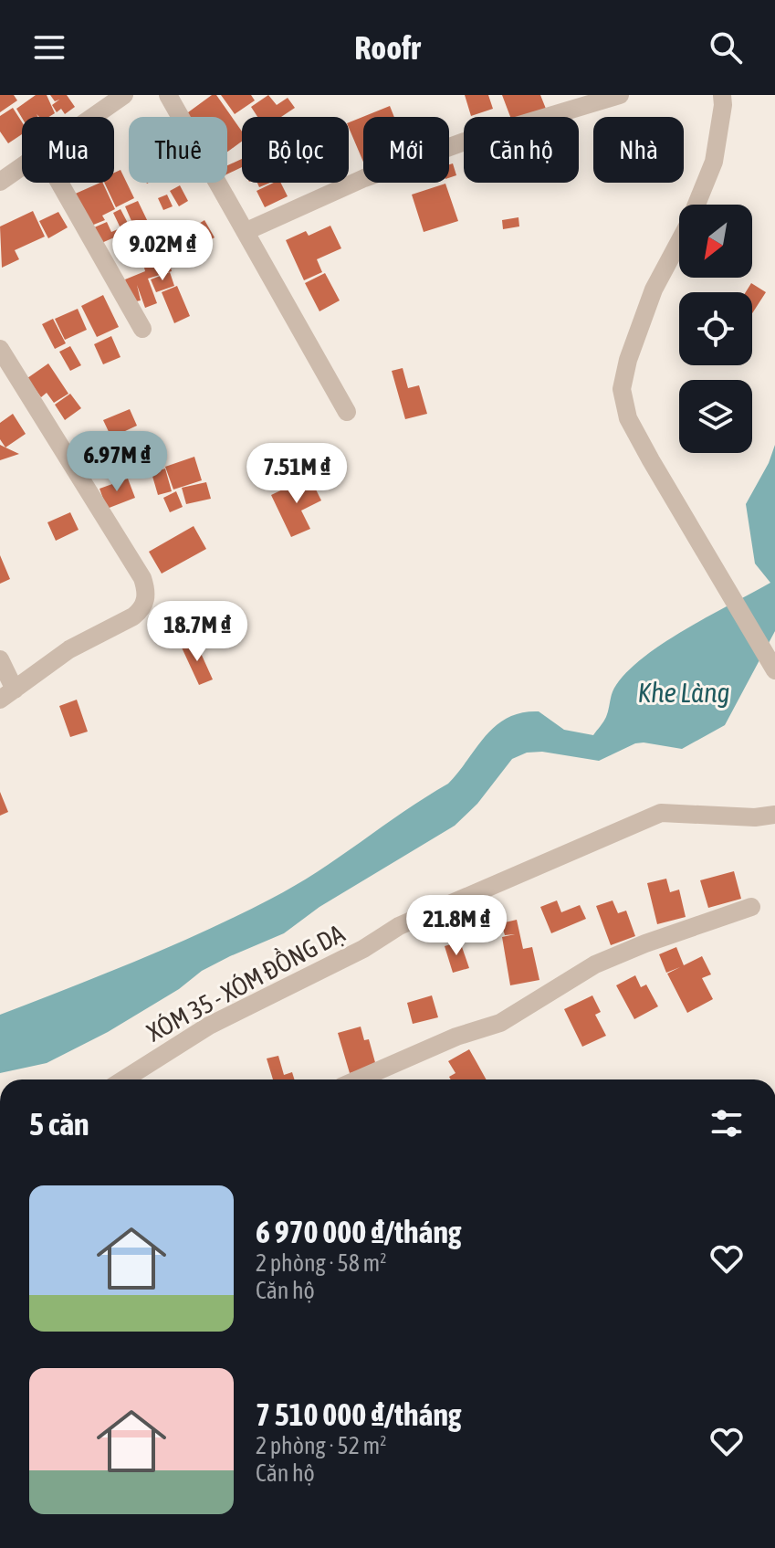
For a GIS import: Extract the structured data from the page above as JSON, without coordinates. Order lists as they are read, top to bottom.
{
  "streets": {
    "street": ["XÓM 35 - XÓM ĐỒNG DẠ"]
  },
  "water": ["Khe Làng"],
  "north": "bottom left",
  "page": {
    "header": "Roofr",
    "chip": [
      "Mua",
      "Thuê",
      "Bộ lọc",
      "Mới",
      "Căn hộ",
      "Nhà"
    ],
    "price": [
      "9.02M ₫",
      "6.97M ₫",
      "7.51M ₫",
      "18.7M ₫",
      "21.8M ₫"
    ],
    "heading": "5 căn",
    "list": [
      {
        "name": "6 970 000 ₫/tháng",
        "note": "2 phòng · 58 m² · Căn hộ"
      },
      {
        "name": "7 510 000 ₫/tháng",
        "note": "2 phòng · 52 m² · Căn hộ"
      }
    ]
  }
}
